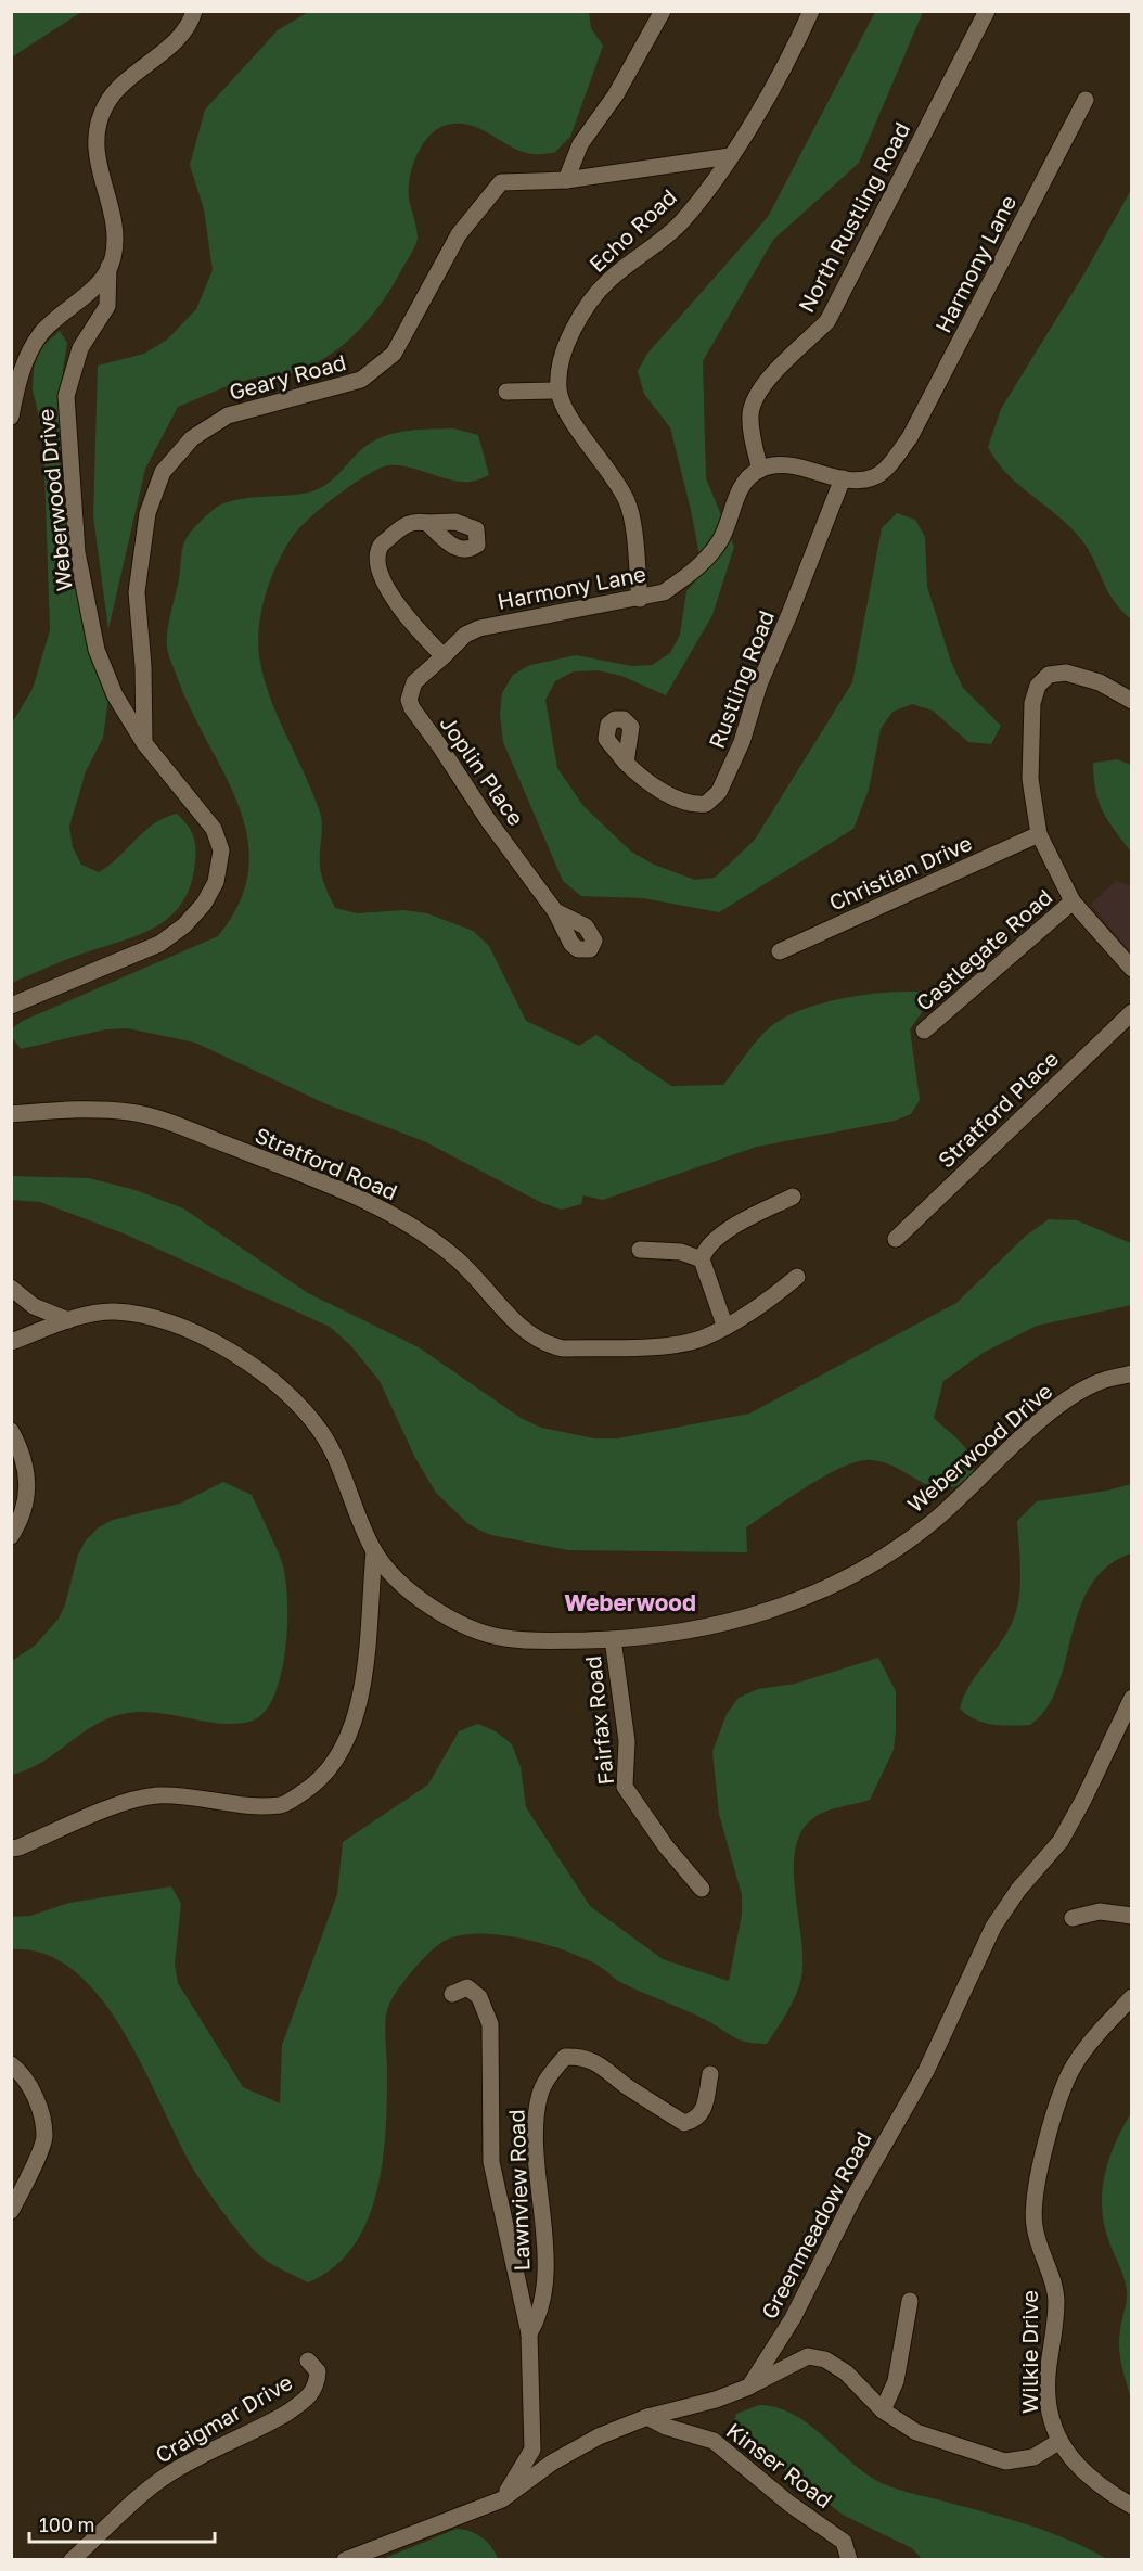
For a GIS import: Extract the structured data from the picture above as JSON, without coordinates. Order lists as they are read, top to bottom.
{
  "streets": {
    "street": [
      "North Rustling Road",
      "Echo Road",
      "Harmony Lane",
      "Geary Road",
      "Weberwood Drive",
      "Rustling Road",
      "Joplin Place",
      "Christian Drive",
      "Castlegate Road",
      "Stratford Place",
      "Stratford Road",
      "Fairfax Road",
      "Lawnview Road",
      "Greenmeadow Road",
      "Wilkie Drive",
      "Craigmar Drive",
      "Kinser Road"
    ]
  },
  "crossings": [
    ["North Rustling Road", "Harmony Lane"],
    ["Echo Road", "Geary Road"],
    ["Harmony Lane", "Rustling Road"],
    ["Harmony Lane", "Joplin Place"],
    ["Geary Road", "Weberwood Drive"],
    ["Weberwood Drive", "Fairfax Road"]
  ],
  "districts": ["Weberwood"],
  "scale_bar": "100 m"
}
